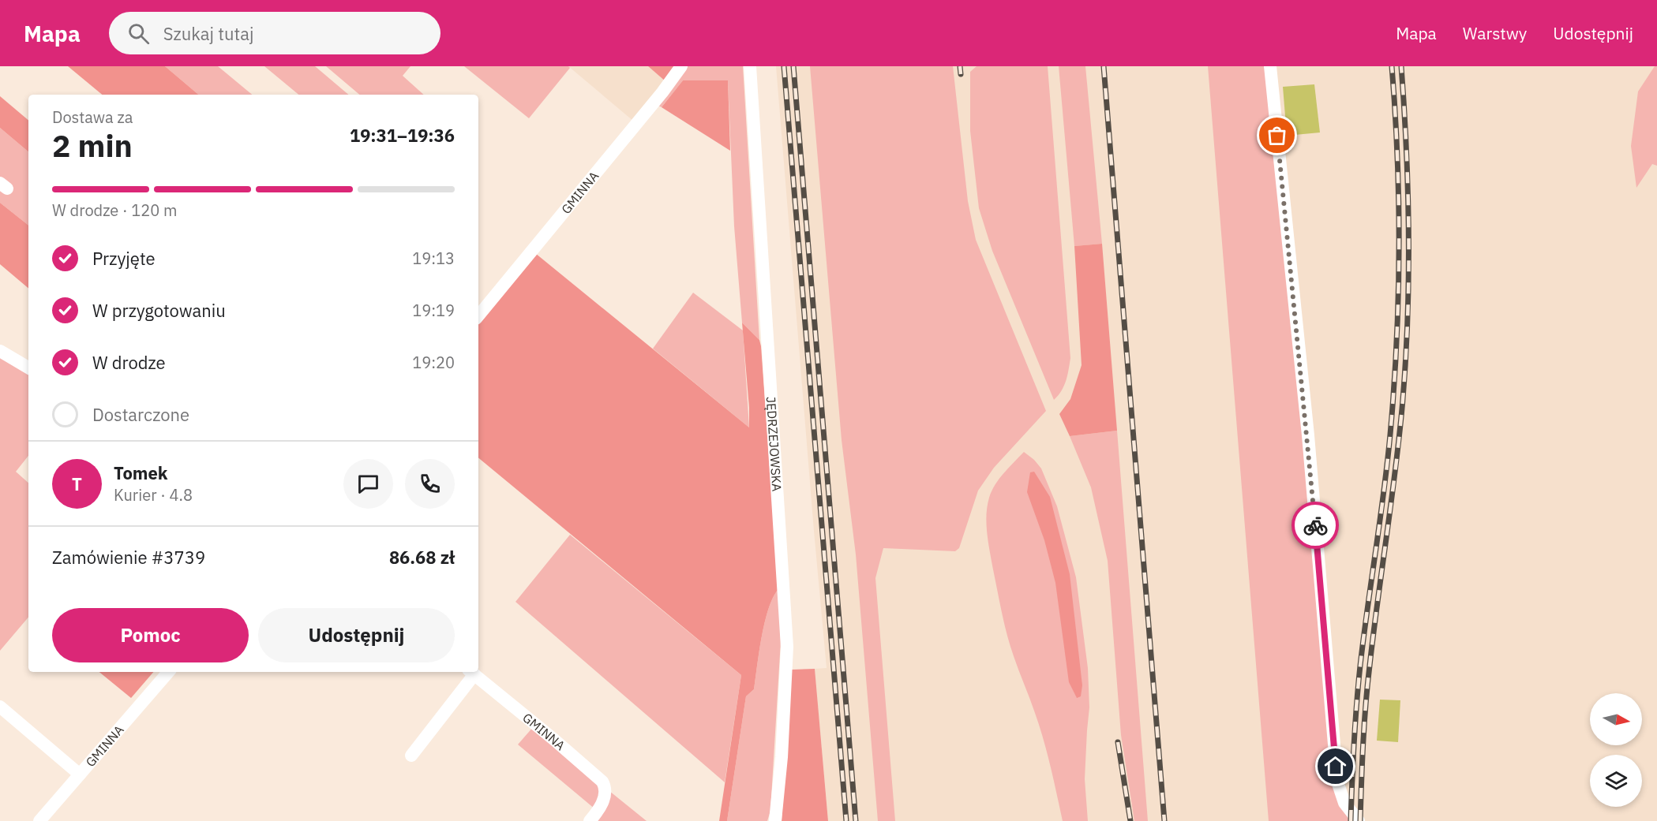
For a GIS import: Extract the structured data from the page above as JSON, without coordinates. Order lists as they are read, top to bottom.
{
  "streets": {
    "street": ["GMINNA", "JĘDRZEJOWSKA"]
  },
  "north": "right",
  "page": {
    "header": "Mapa",
    "search": "Szukaj tutaj",
    "nav": ["Mapa", "Warstwy", "Udostępnij"],
    "heading": ["2 min", "Dostawa za", "19:31–19:36"],
    "panel": [
      "Tomek",
      "Kurier · 4.8",
      "Zamówienie #3739",
      "86.68 zł"
    ],
    "bar": "W drodze · 120 m",
    "list": [
      ["Przyjęte", "19:13"],
      ["W przygotowaniu", "19:19"],
      ["W drodze", "19:20"],
      "Dostarczone"
    ],
    "round": "T",
    "buttons": ["Pomoc", "Udostępnij"]
  }
}
